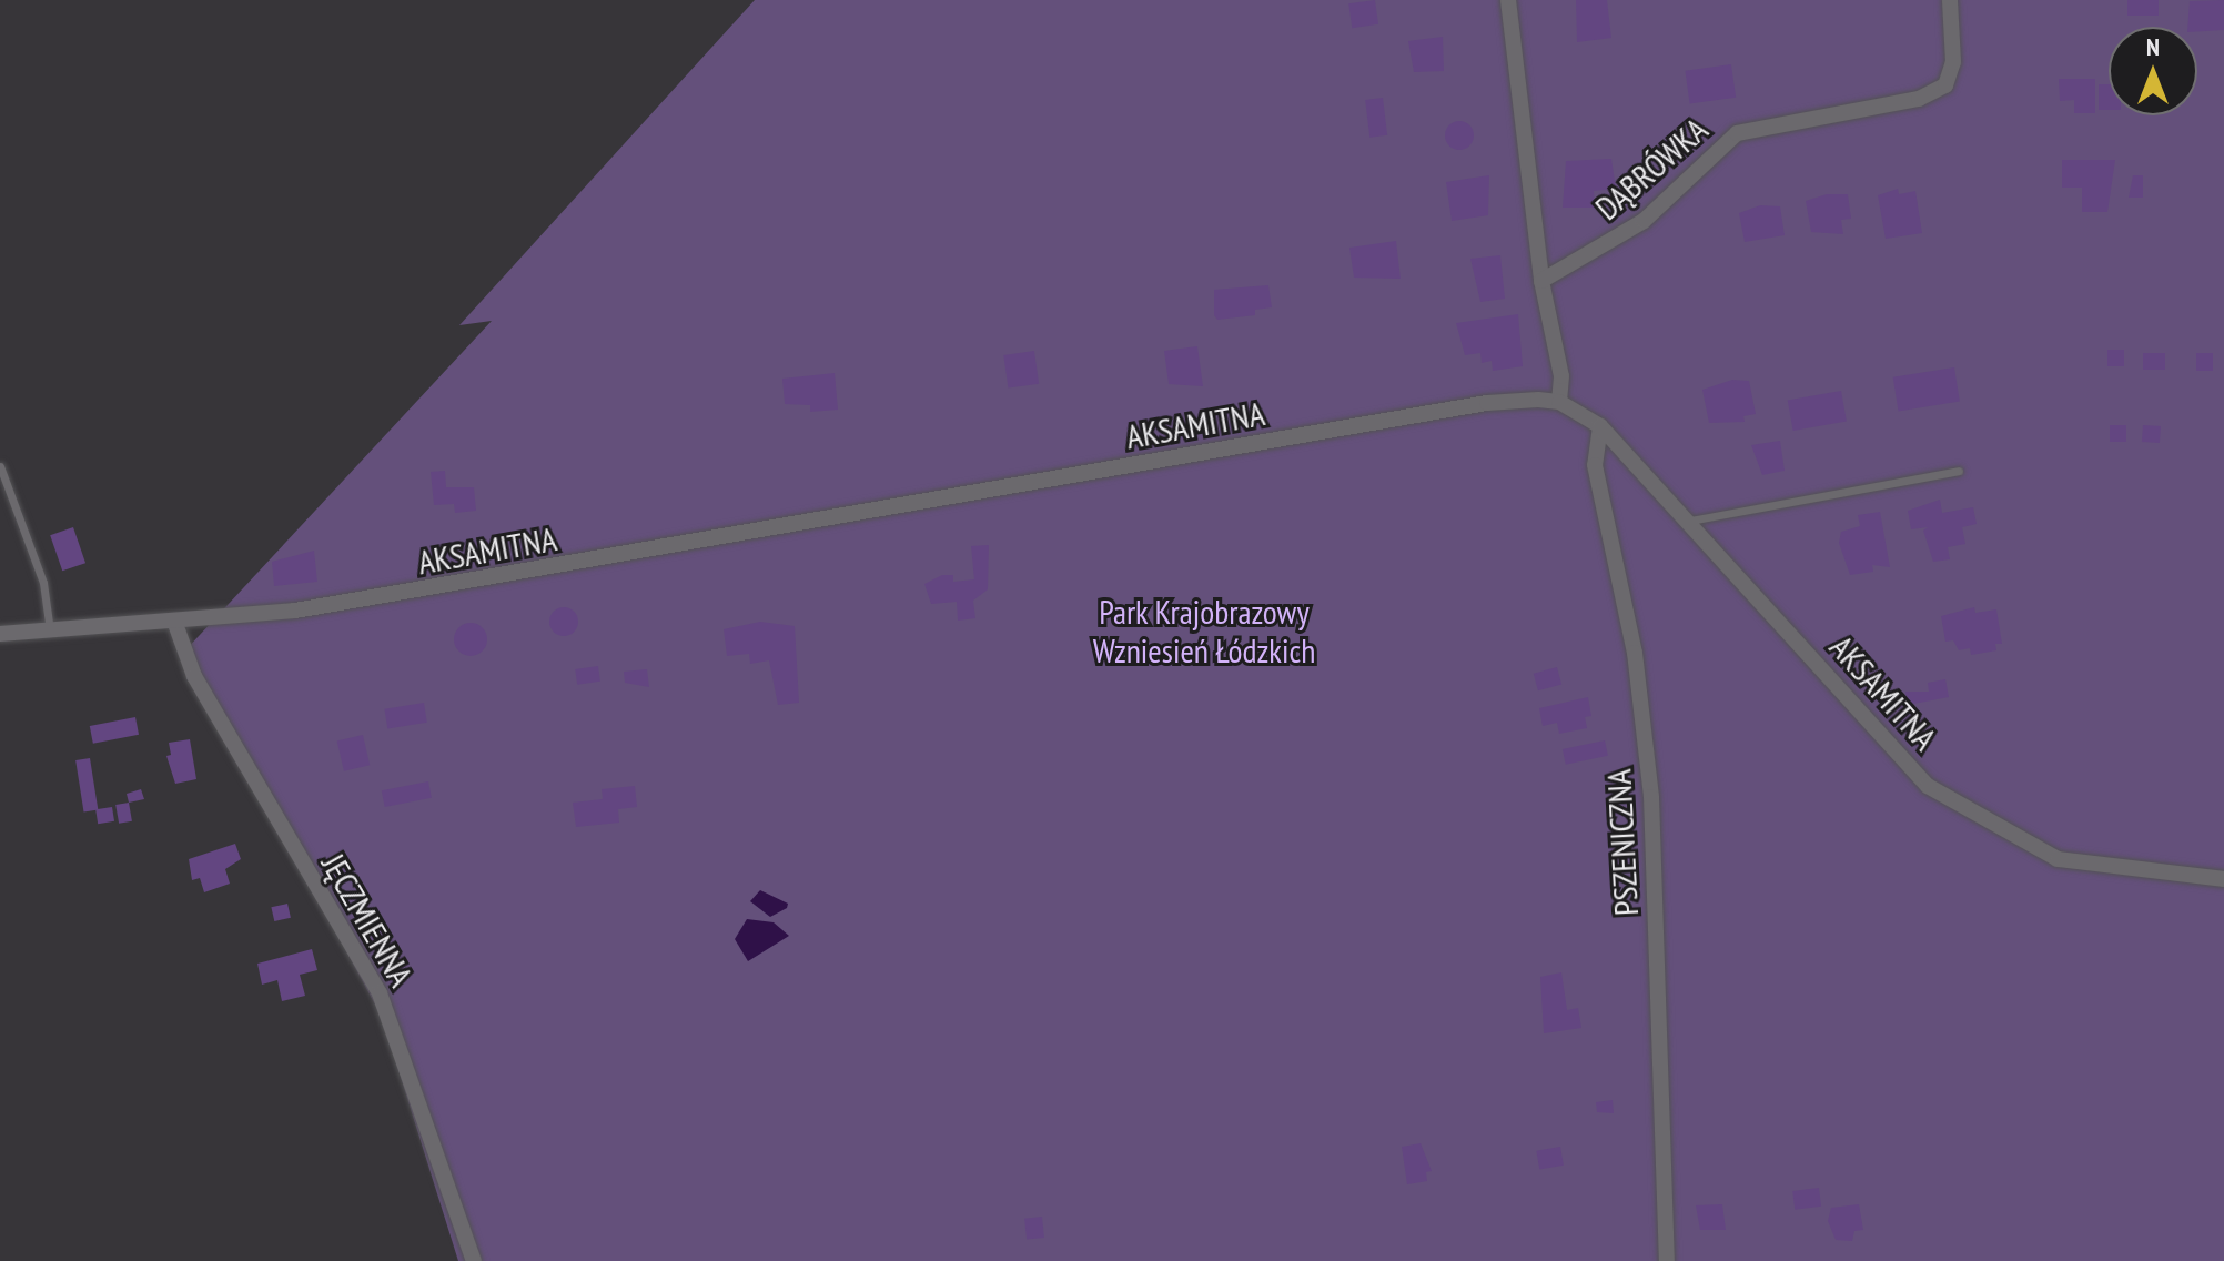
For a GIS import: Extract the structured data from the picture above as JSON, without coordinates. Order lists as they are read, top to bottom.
{
  "streets": {
    "street": [
      "DĄBRÓWKA",
      "AKSAMITNA",
      "PSZENICZNA",
      "JĘCZMIENNA"
    ]
  },
  "crossings": [
    ["AKSAMITNA", "PSZENICZNA"],
    ["AKSAMITNA", "JĘCZMIENNA"]
  ],
  "parks": ["Park Krajobrazowy Wzniesień Łódzkich"],
  "north": "top"
}
